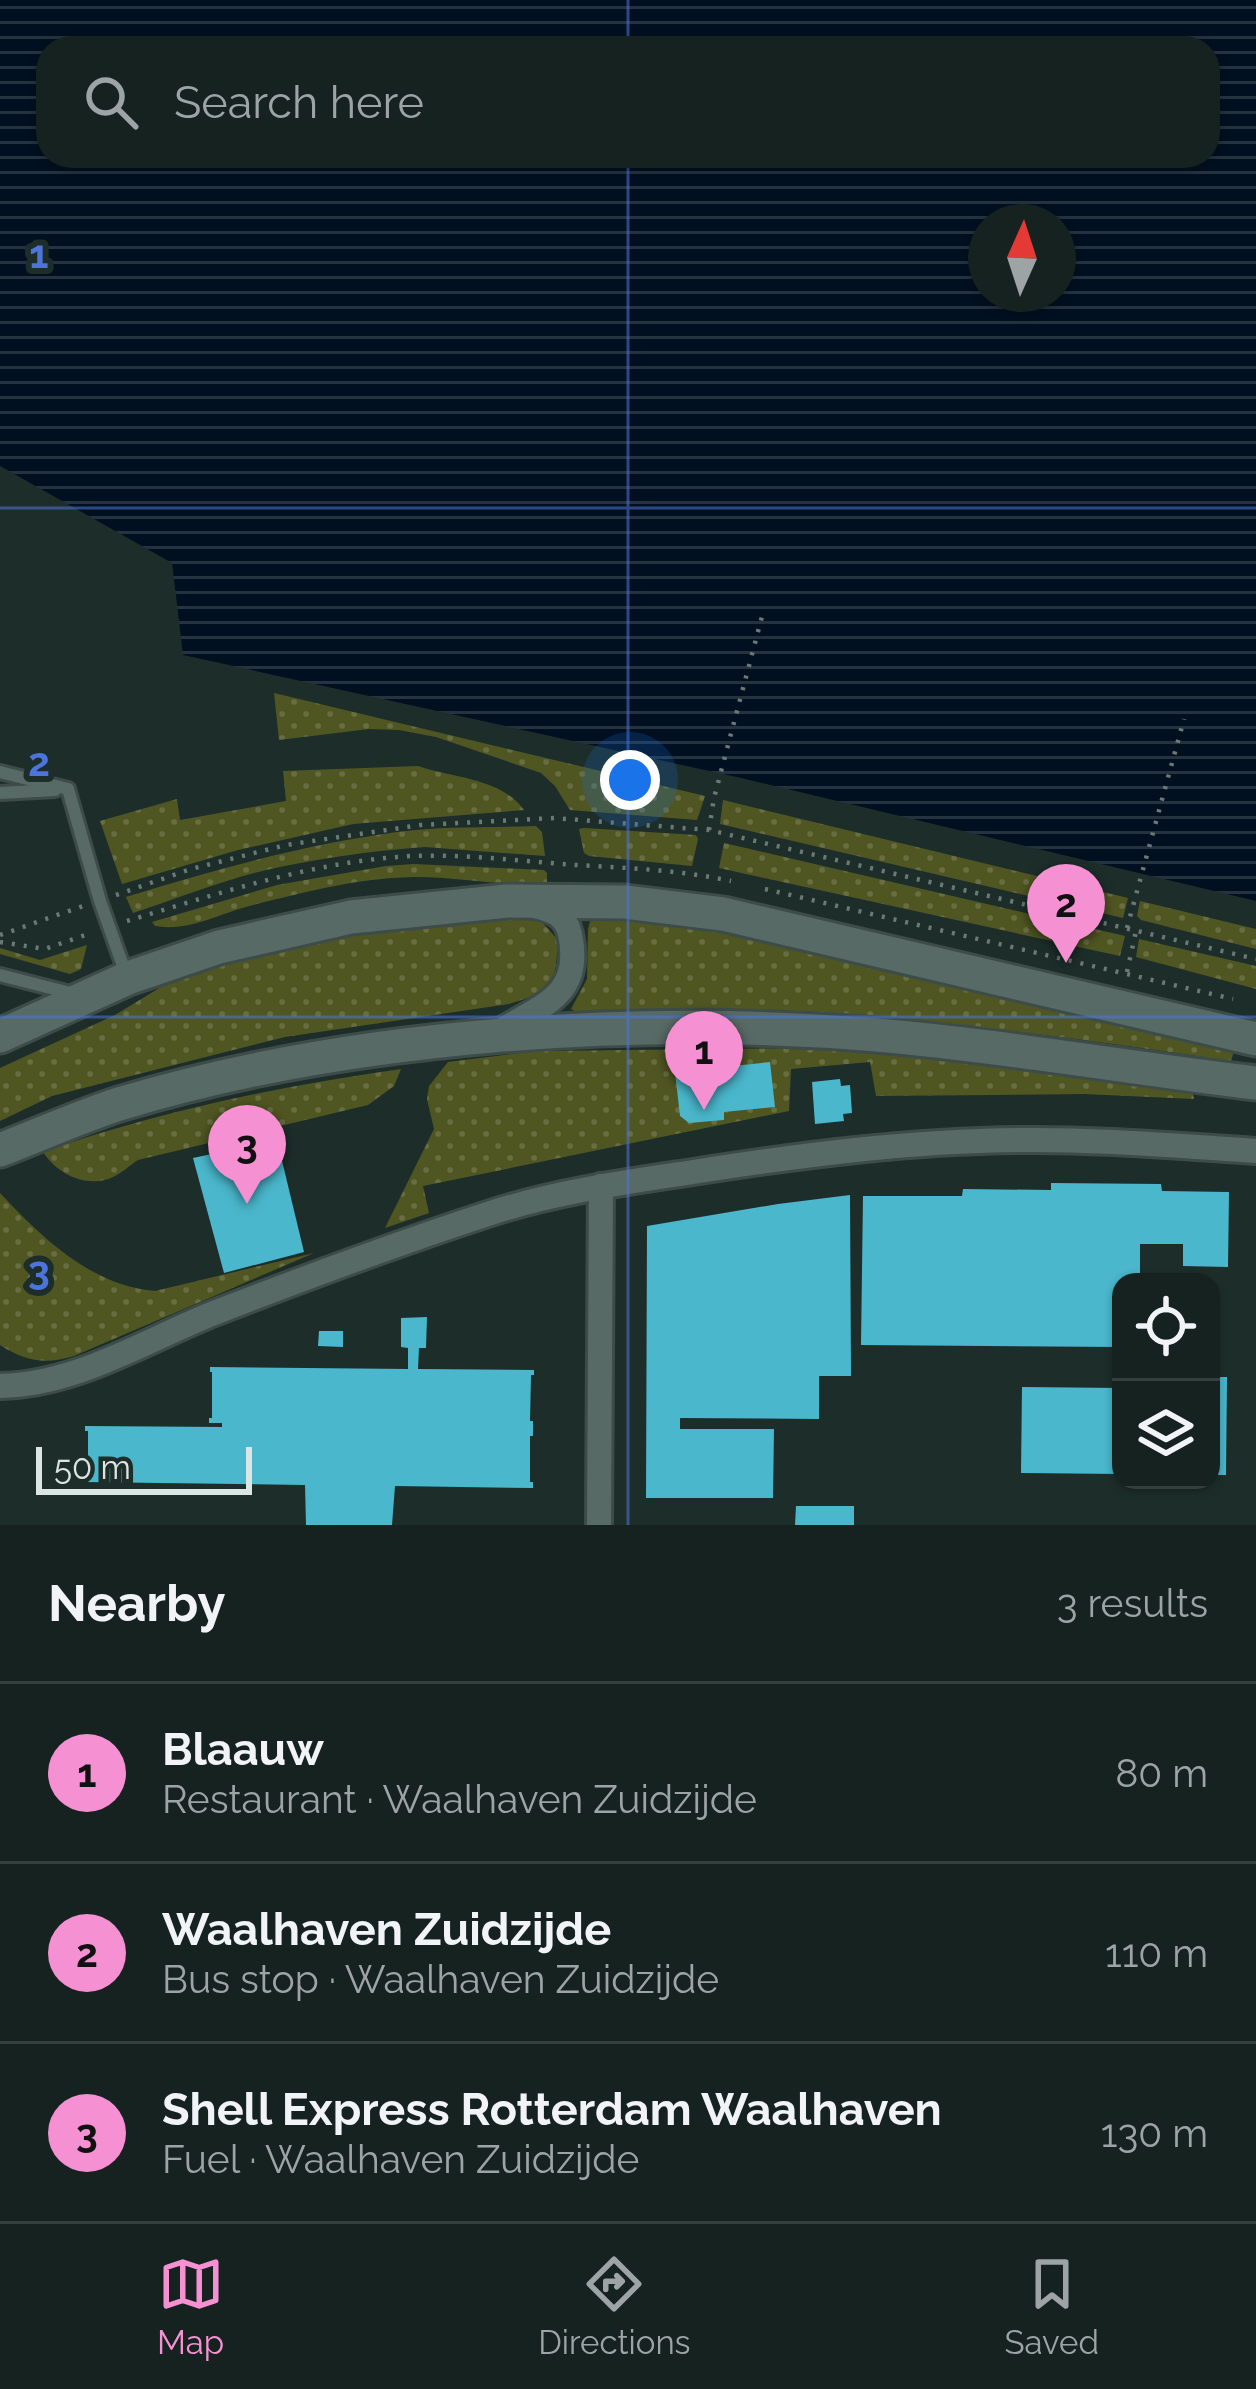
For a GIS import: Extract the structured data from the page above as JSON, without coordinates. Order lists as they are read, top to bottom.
{
  "scale_bar": "50 m",
  "north": "top",
  "page": {
    "search": "Search here",
    "pins": ["2", "1", "3"],
    "scale": "50 m",
    "heading": ["Nearby", "3 results"],
    "list": [
      {
        "mark": "1",
        "name": "Blaauw",
        "note": "Restaurant · Waalhaven Zuidzijde",
        "value": "80 m"
      },
      {
        "mark": "2",
        "name": "Waalhaven Zuidzijde",
        "note": "Bus stop · Waalhaven Zuidzijde",
        "value": "110 m"
      },
      {
        "mark": "3",
        "name": "Shell Express Rotterdam Waalhaven",
        "note": "Fuel · Waalhaven Zuidzijde",
        "value": "130 m"
      }
    ],
    "nav": ["Map", "Directions", "Saved"]
  },
  "grid": {
    "rows": ["1", "2", "3"]
  }
}
